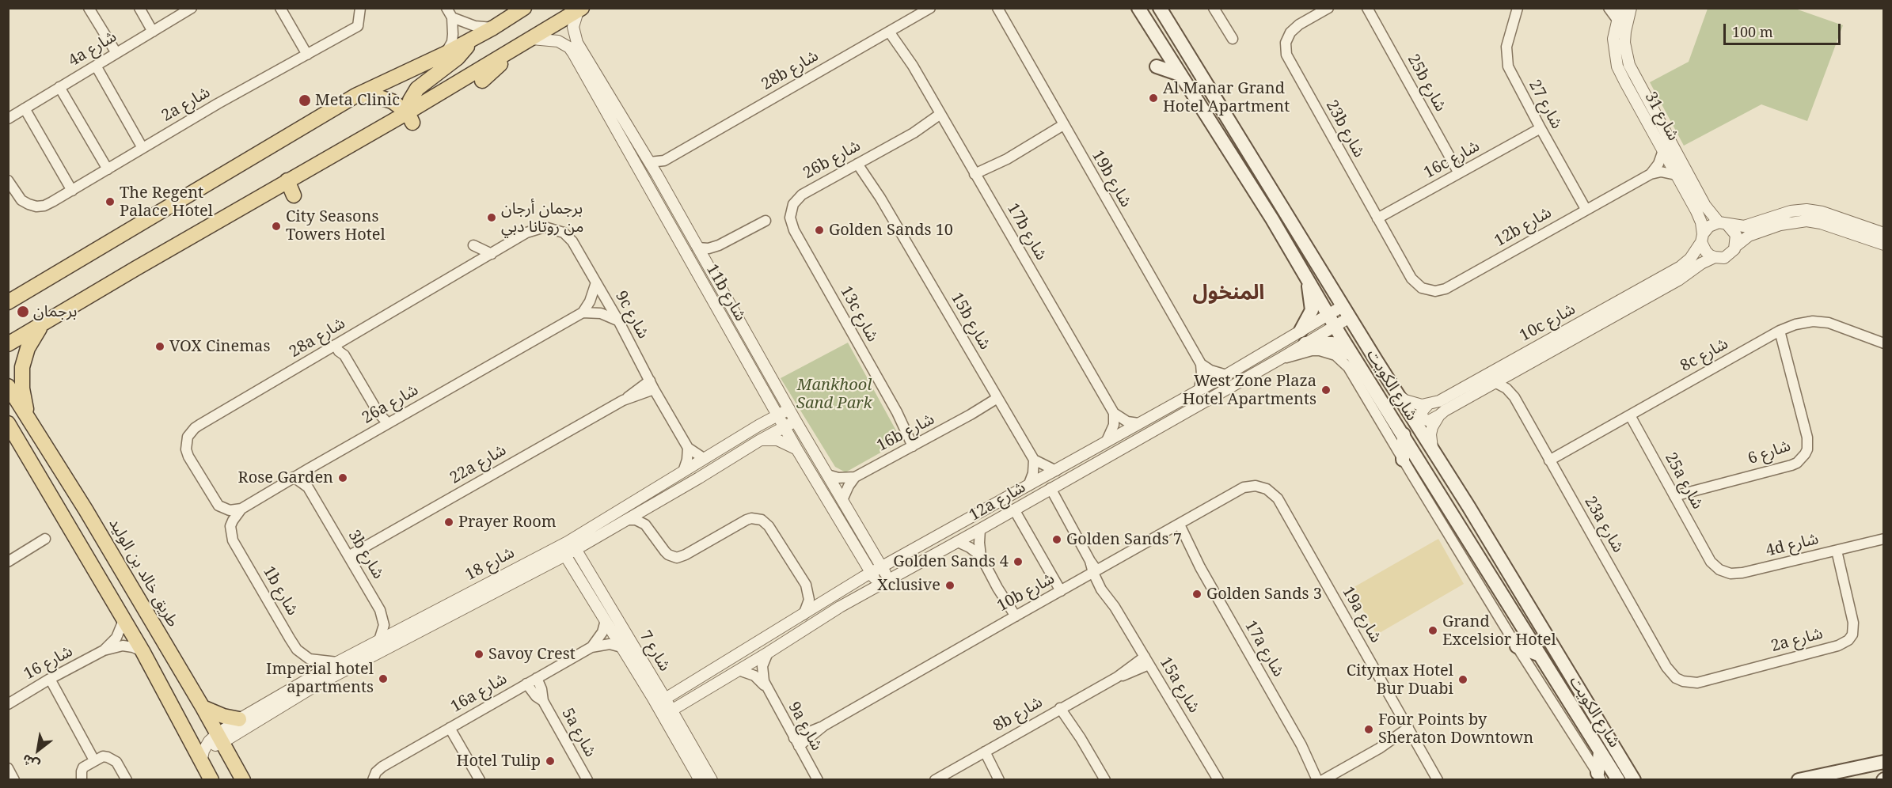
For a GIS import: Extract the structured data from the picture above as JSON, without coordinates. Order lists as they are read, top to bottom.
{
  "streets": {
    "main road": ["شارع الكويت", "طريق خالد بن الوليد"],
    "street": [
      "4a شارع",
      "28b شارع",
      "25b شارع",
      "2a شارع",
      "شارع 27",
      "شارع 31",
      "23b شارع",
      "26b شارع",
      "16c شارع",
      "19b شارع",
      "12b شارع",
      "17b شارع",
      "11b شارع",
      "13c شارع",
      "9c شارع",
      "15b شارع",
      "10c شارع",
      "28a شارع",
      "8c شارع",
      "26a شارع",
      "16b شارع",
      "شارع 6",
      "22a شارع",
      "25a شارع",
      "12a شارع",
      "23a شارع",
      "4d شارع",
      "3b شارع",
      "شارع 18",
      "1b شارع",
      "10b شارع",
      "19a شارع",
      "17a شارع",
      "شارع 7",
      "شارع 16",
      "15a شارع",
      "16a شارع",
      "8b شارع",
      "9a شارع",
      "5a شارع"
    ]
  },
  "crossings": [
    ["28b شارع", "17b شارع"],
    ["28b شارع", "11b شارع"],
    ["25b شارع", "16c شارع"],
    ["2a شارع", "23a شارع"],
    ["2a شارع", "4d شارع"],
    ["شارع 27", "16c شارع"],
    ["شارع 27", "12b شارع"],
    ["شارع 31", "12b شارع"],
    ["شارع 31", "10c شارع"],
    ["23b شارع", "16c شارع"],
    ["23b شارع", "12b شارع"],
    ["26b شارع", "17b شارع"],
    ["26b شارع", "13c شارع"],
    ["26b شارع", "15b شارع"],
    ["11b شارع", "12a شارع"],
    ["11b شارع", "شارع 18"],
    ["13c شارع", "16b شارع"],
    ["9c شارع", "28a شارع"],
    ["9c شارع", "22a شارع"],
    ["9c شارع", "شارع 18"],
    ["15b شارع", "16b شارع"],
    ["10c شارع", "23a شارع"],
    ["28a شارع", "26a شارع"],
    ["28a شارع", "1b شارع"],
    ["8c شارع", "شارع 6"],
    ["8c شارع", "25a شارع"],
    ["8c شارع", "23a شارع"],
    ["شارع الكويت", "12a شارع"],
    ["26a شارع", "3b شارع"],
    ["26a شارع", "1b شارع"],
    ["شارع 6", "25a شارع"],
    ["22a شارع", "3b شارع"],
    ["25a شارع", "4d شارع"],
    ["12a شارع", "شارع 7"],
    ["12a شارع", "15a شارع"],
    ["12a شارع", "9a شارع"],
    ["3b شارع", "شارع 18"],
    ["شارع 18", "طريق خالد بن الوليد"],
    ["شارع 18", "1b شارع"],
    ["شارع 18", "شارع 7"],
    ["10b شارع", "19a شارع"],
    ["10b شارع", "17a شارع"],
    ["10b شارع", "15a شارع"],
    ["10b شارع", "9a شارع"],
    ["شارع 7", "16a شارع"],
    ["15a شارع", "8b شارع"],
    ["16a شارع", "5a شارع"]
  ],
  "districts": ["المنخول"],
  "parks": ["Mankhool Sand Park"],
  "places": [
    "Al Manar Grand Hotel Apartment",
    "Meta Clinic",
    "The Regent Palace Hotel",
    "برجمان أرجان من روتانا دبي",
    "City Seasons Towers Hotel",
    "Golden Sands 10",
    "برجمان",
    "VOX Cinemas",
    "West Zone Plaza Hotel Apartments",
    "Rose Garden",
    "Prayer Room",
    "Golden Sands 7",
    "Golden Sands 4",
    "Xclusive",
    "Golden Sands 3",
    "Grand Excelsior Hotel",
    "Savoy Crest",
    "Imperial hotel apartments",
    "Citymax Hotel Bur Duabi",
    "Four Points by Sheraton Downtown",
    "Hotel Tulip"
  ],
  "scale_bar": "100 m",
  "north": "bottom left"
}
